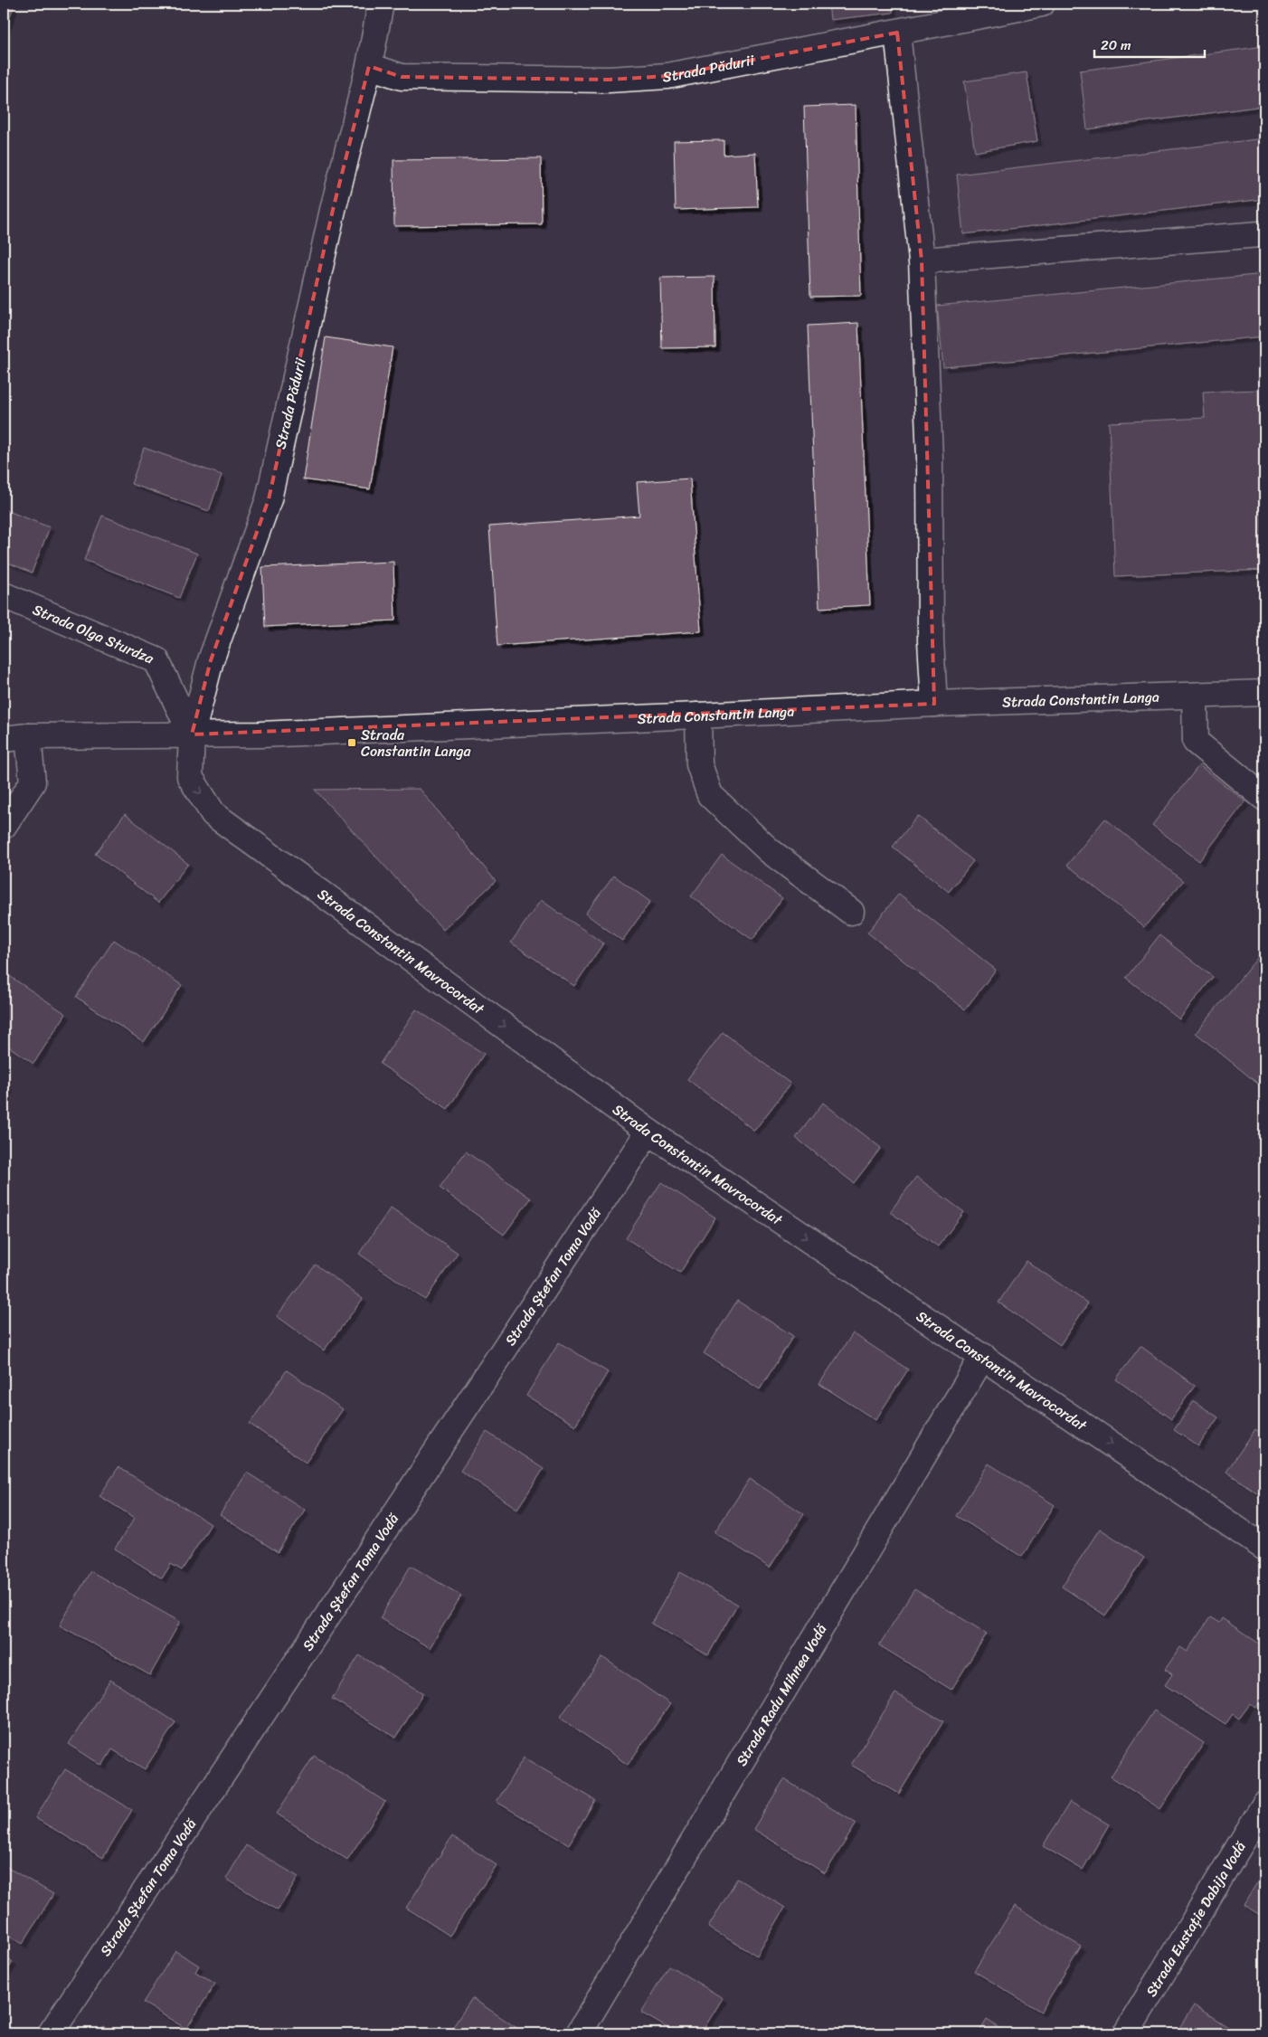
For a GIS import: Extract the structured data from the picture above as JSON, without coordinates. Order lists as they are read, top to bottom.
{
  "streets": {
    "street": [
      "Strada Pădurii",
      "Strada Olga Sturdza",
      "Strada Constantin Langa",
      "Strada Constantin Mavrocordat",
      "Strada Ștefan Toma Vodă",
      "Strada Radu Mihnea Vodă",
      "Strada Eustație Dabija Vodă"
    ]
  },
  "crossings": [
    ["Strada Pădurii", "Strada Olga Sturdza"],
    ["Strada Pădurii", "Strada Constantin Langa"],
    ["Strada Pădurii", "Strada Constantin Mavrocordat"],
    ["Strada Olga Sturdza", "Strada Constantin Langa"],
    ["Strada Olga Sturdza", "Strada Constantin Mavrocordat"],
    ["Strada Constantin Langa", "Strada Constantin Mavrocordat"],
    ["Strada Constantin Mavrocordat", "Strada Ștefan Toma Vodă"],
    ["Strada Constantin Mavrocordat", "Strada Radu Mihnea Vodă"]
  ],
  "one_way": ["Strada Constantin Mavrocordat"],
  "places": {
    "transit": ["Strada Constantin Langa"]
  },
  "scale_bar": "20 m"
}
